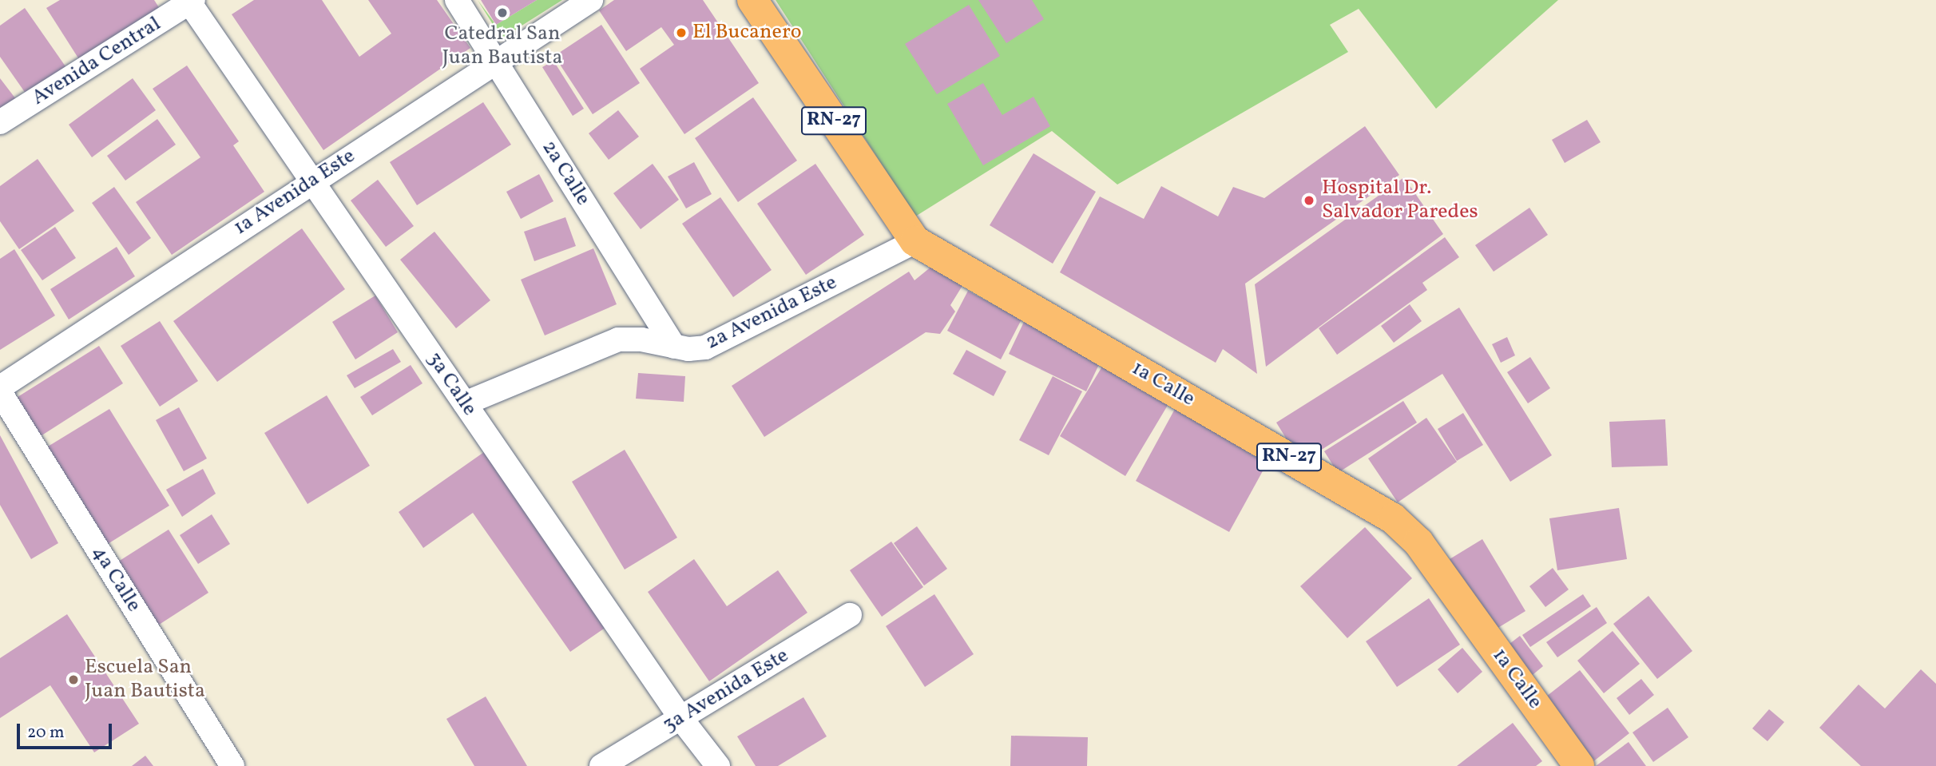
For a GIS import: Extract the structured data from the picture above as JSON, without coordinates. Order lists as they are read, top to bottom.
{
  "streets": {
    "main road": ["RN-27", "1a Calle"],
    "street": [
      "Avenida Central",
      "2a Calle",
      "1a Avenida Este",
      "2a Avenida Este",
      "3a Calle",
      "4a Calle",
      "3a Avenida Este"
    ]
  },
  "crossings": [
    ["Avenida Central", "3a Calle"],
    ["2a Calle", "1a Avenida Este"],
    ["2a Calle", "2a Avenida Este"],
    ["1a Avenida Este", "3a Calle"],
    ["2a Avenida Este", "3a Calle"],
    ["2a Avenida Este", "1a Calle"],
    ["3a Calle", "3a Avenida Este"]
  ],
  "places": [
    "Catedral San Juan Bautista",
    "El Bucanero",
    "Hospital Dr. Salvador Paredes",
    "Escuela San Juan Bautista"
  ],
  "scale_bar": "20 m"
}
